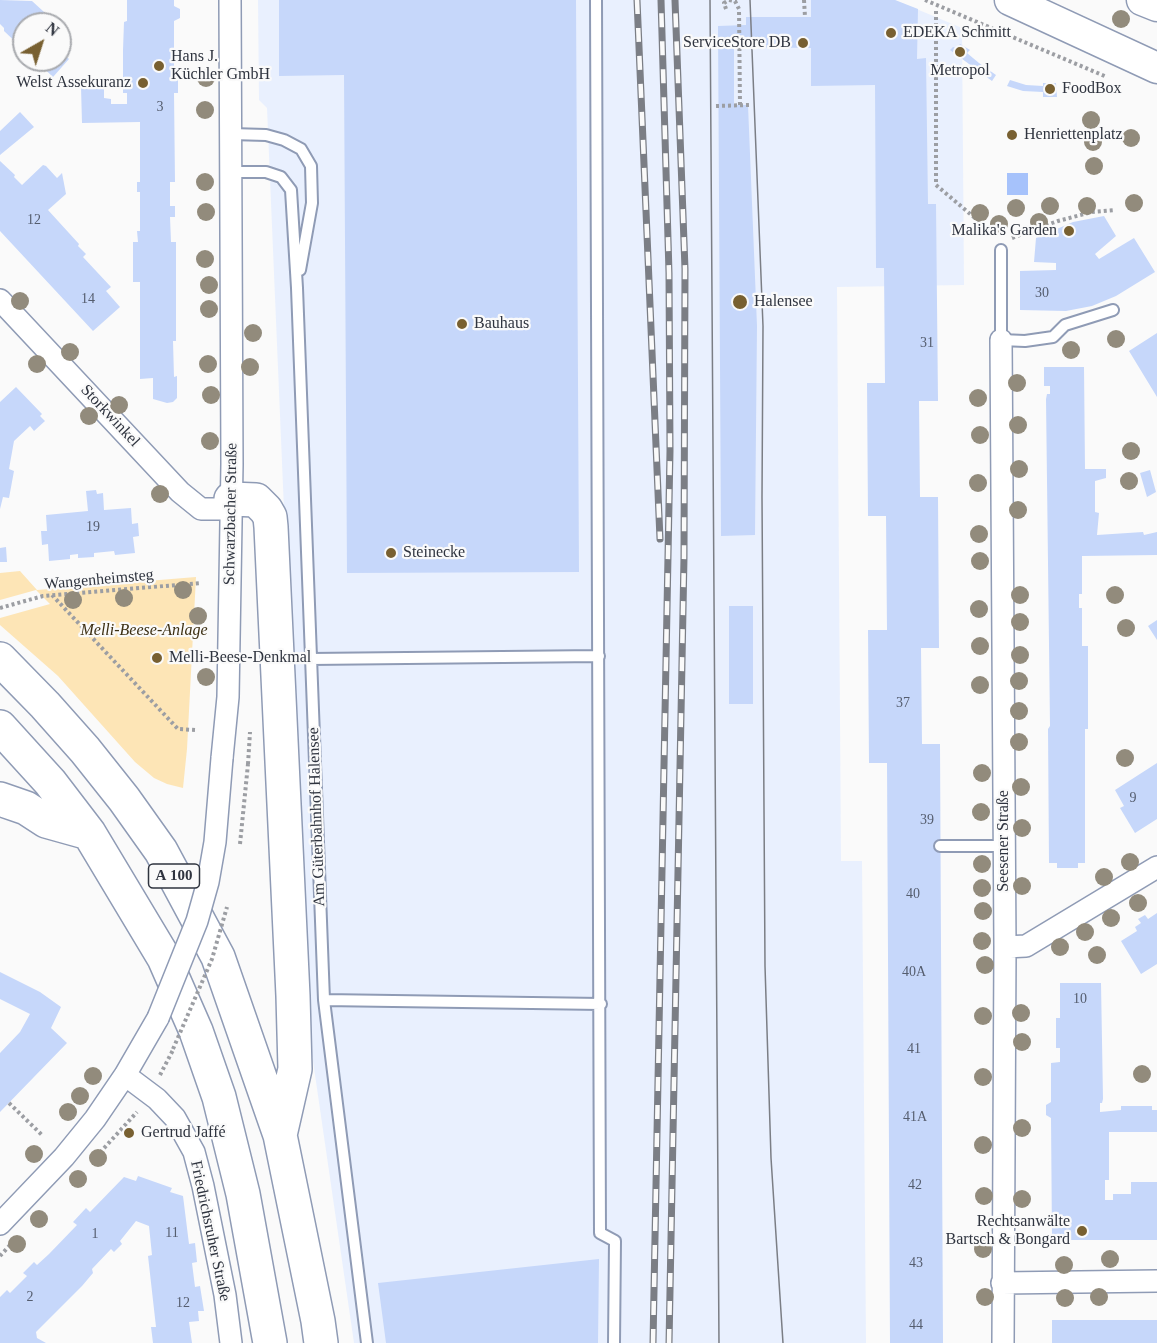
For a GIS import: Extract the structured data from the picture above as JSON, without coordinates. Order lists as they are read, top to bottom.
{
  "streets": {
    "highway": ["A 100"],
    "street": [
      "Storkwinkel",
      "Schwarzbacher Straße",
      "Seesener Straße",
      "Friedrichsruher Straße"
    ],
    "lane": ["Am Güterbahnhof Halensee"],
    "path": ["Wangenheimsteg"]
  },
  "crossings": [
    ["Storkwinkel", "Schwarzbacher Straße"],
    ["Schwarzbacher Straße", "Am Güterbahnhof Halensee"],
    ["Schwarzbacher Straße", "Friedrichsruher Straße"]
  ],
  "parks": ["Melli-Beese-Anlage"],
  "places": [
    "EDEKA Schmitt",
    "ServiceStore DB",
    "Metropol",
    "Hans J. Küchler GmbH",
    "Welst Assekuranz",
    "FoodBox",
    "Henriettenplatz",
    "Malika's Garden",
    "Halensee",
    "Bauhaus",
    "Steinecke",
    "Melli-Beese-Denkmal",
    "Gertrud Jaffé",
    "Rechtsanwälte Bartsch & Bongard"
  ],
  "house_numbers": [
    "3",
    "12",
    "30",
    "14",
    "31",
    "19",
    "37",
    "9",
    "39",
    "40",
    "40A",
    "10",
    "41",
    "41A",
    "42",
    "11",
    "1",
    "43",
    "2",
    "12",
    "44"
  ],
  "north": "top right"
}
